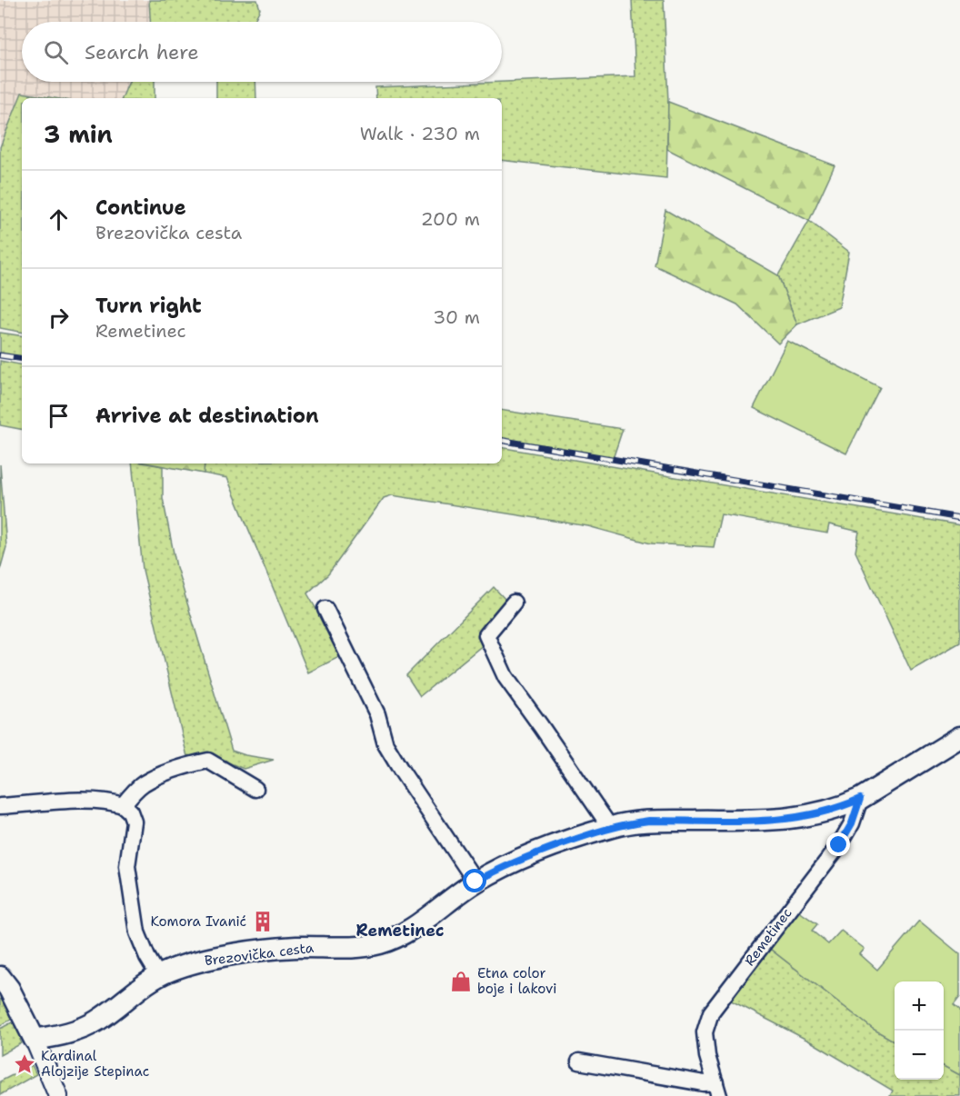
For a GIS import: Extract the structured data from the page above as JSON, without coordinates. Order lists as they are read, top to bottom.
{
  "streets": {
    "main road": ["Brezovička cesta"],
    "street": ["Remetinec"]
  },
  "crossings": [
    ["Remetinec", "Brezovička cesta"]
  ],
  "districts": ["Remetinec"],
  "places": {
    "building": ["Komora Ivanić"],
    "shop": ["Etna color boje i lakovi"],
    "place": ["Kardinal Alojzije Stepinac"]
  },
  "page": {
    "search": "Search here",
    "heading": ["3 min", "Walk · 230 m"],
    "list": [
      ["Continue", "Brezovička cesta", "200 m"],
      ["Turn right", "Remetinec", "30 m"],
      "Arrive at destination"
    ],
    "map_buttons": ["+", "−"]
  }
}
